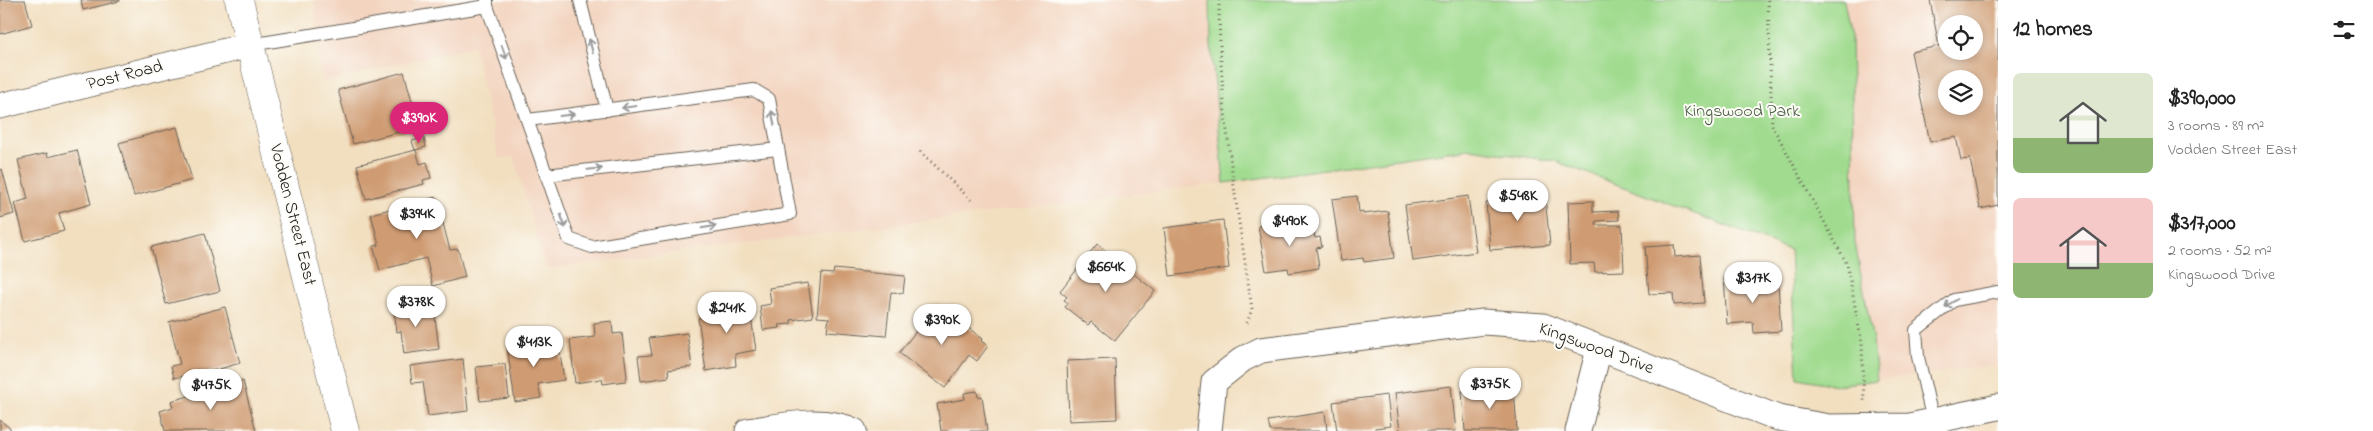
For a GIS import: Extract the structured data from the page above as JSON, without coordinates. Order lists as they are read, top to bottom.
{
  "streets": {
    "street": ["Post Road", "Vodden Street East", "Kingswood Drive"]
  },
  "crossings": [
    ["Post Road", "Vodden Street East"]
  ],
  "parks": ["Kingswood Park"],
  "page": {
    "heading": "12 homes",
    "list": [
      {
        "name": "$390,000",
        "note": "3 rooms · 89 m² · Vodden Street East"
      },
      {
        "name": "$317,000",
        "note": "2 rooms · 52 m² · Kingswood Drive"
      }
    ],
    "price": [
      "$390K",
      "$548K",
      "$394K",
      "$490K",
      "$664K",
      "$317K",
      "$378K",
      "$241K",
      "$390K",
      "$413K",
      "$375K",
      "$475K"
    ]
  }
}
